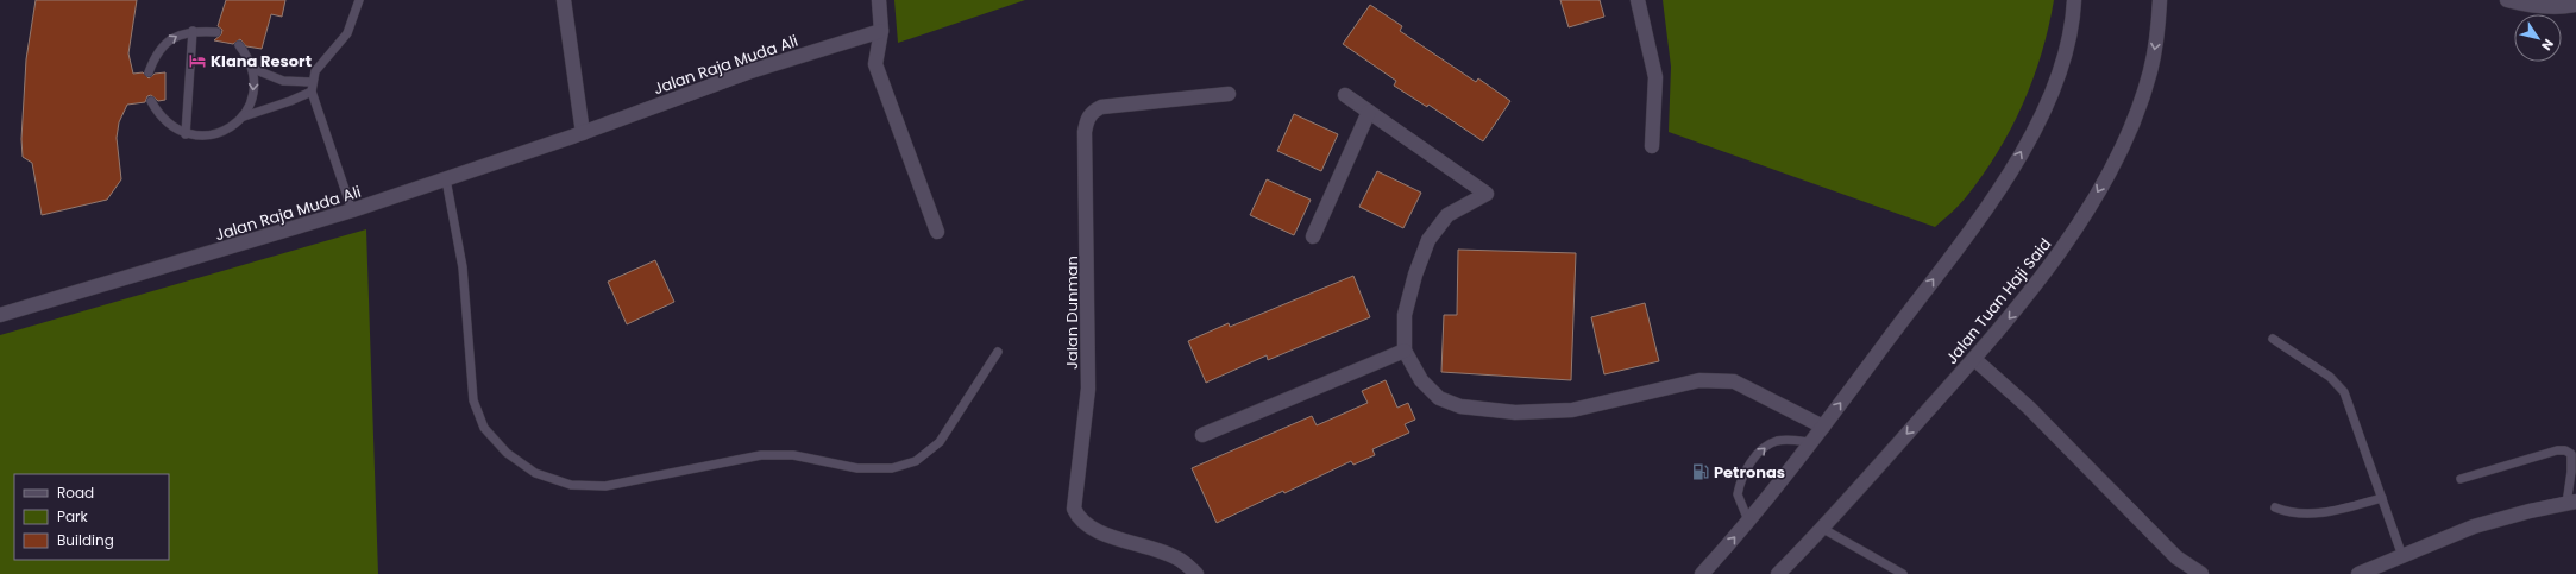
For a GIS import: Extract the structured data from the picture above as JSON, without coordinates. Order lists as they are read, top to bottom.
{
  "streets": {
    "street": ["Jalan Raja Muda Ali", "Jalan Tuan Haji Said", "Jalan Dunman"]
  },
  "places": {
    "hotel": ["Klana Resort"],
    "fuel station": ["Petronas"]
  },
  "legend": ["Road", "Park", "Building"],
  "north": "bottom right"
}
